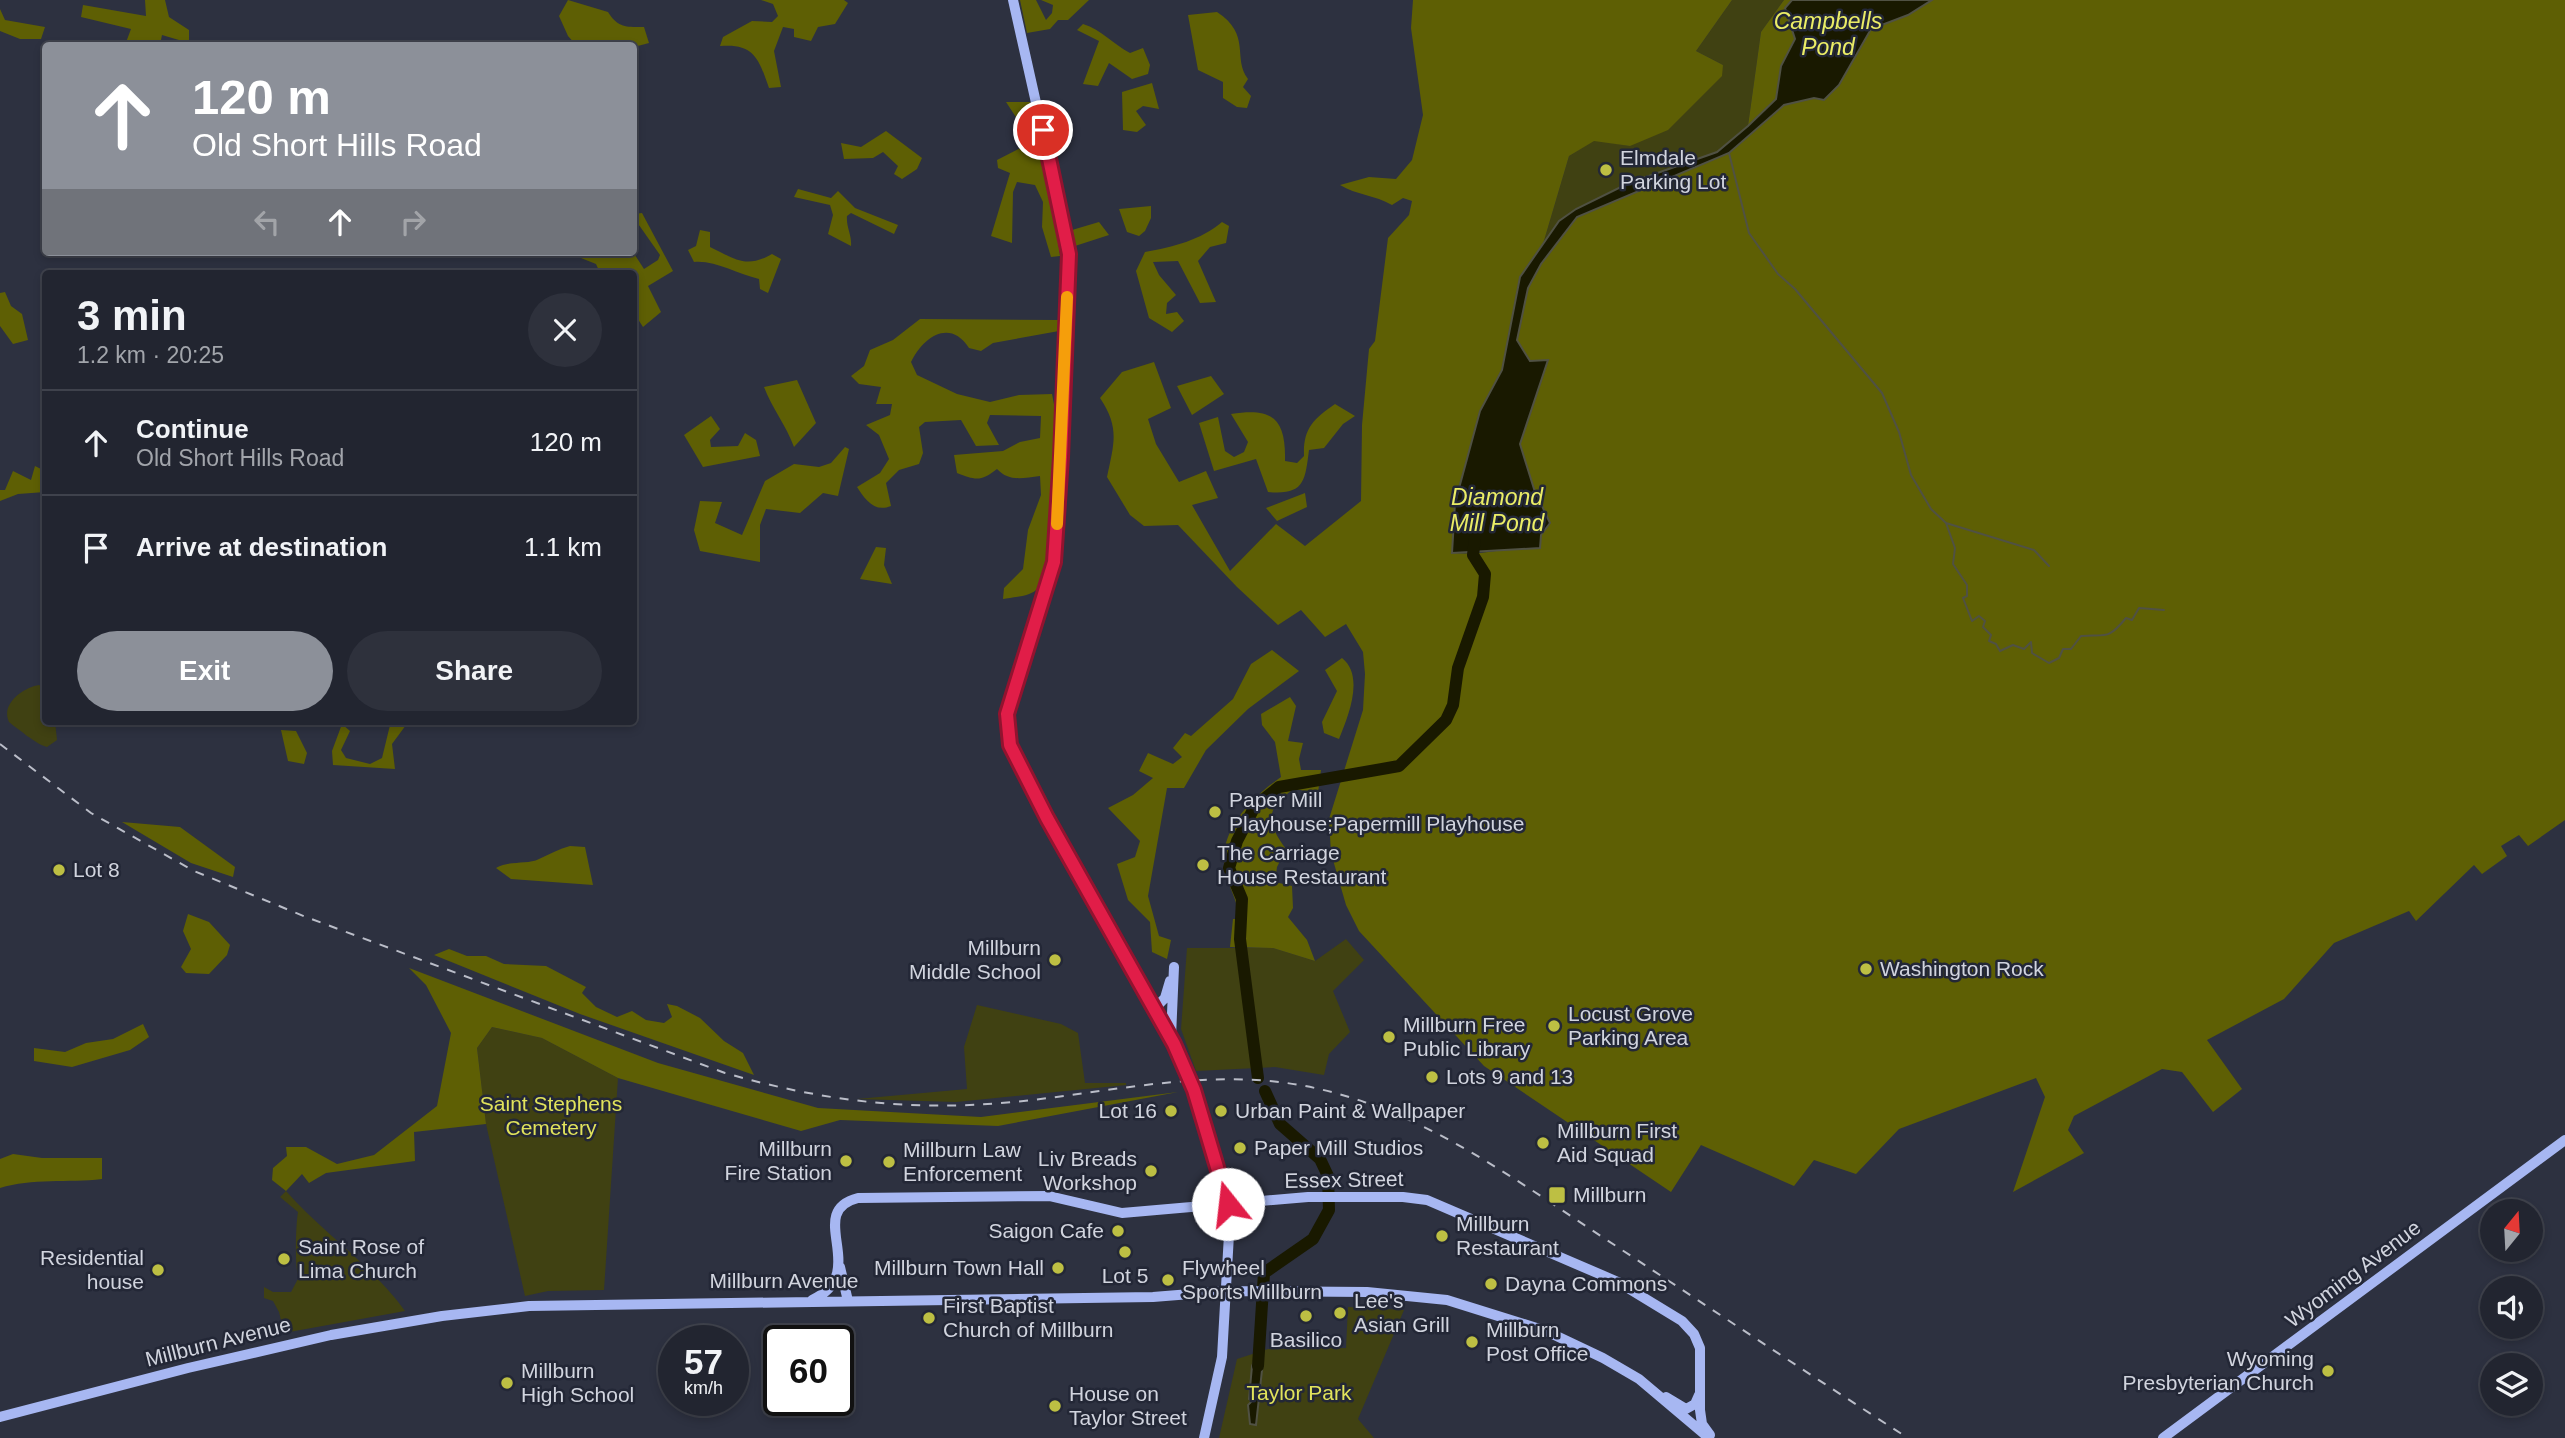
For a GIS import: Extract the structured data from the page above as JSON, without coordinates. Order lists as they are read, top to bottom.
{
  "streets": {
    "main road": ["Essex Street", "Wyoming Avenue", "Millburn Avenue"]
  },
  "crossings": [
    ["Essex Street", "Millburn Avenue"]
  ],
  "water": ["Campbells Pond", "Diamond Mill Pond"],
  "parks": ["Saint Stephens Cemetery", "Taylor Park"],
  "places": {
    "other": [
      "Elmdale Parking Lot",
      "Paper Mill Playhouse;Papermill Playhouse",
      "The Carriage House Restaurant",
      "Lot 8",
      "Millburn Middle School",
      "Washington Rock",
      "Locust Grove Parking Area",
      "Millburn Free Public Library",
      "Lots 9 and 13",
      "Lot 16",
      "Urban Paint & Wallpaper",
      "Millburn First Aid Squad",
      "Paper Mill Studios",
      "Millburn Fire Station",
      "Millburn Law Enforcement",
      "Liv Breads Workshop",
      "Saigon Cafe",
      "Millburn Restaurant",
      "Lot 5",
      "Saint Rose of Lima Church",
      "Millburn Town Hall",
      "Residential house",
      "Flywheel Sports Millburn",
      "Dayna Commons",
      "Lee's Asian Grill",
      "Basilico",
      "First Baptist Church of Millburn",
      "Millburn Post Office",
      "Wyoming Presbyterian Church",
      "Millburn High School",
      "House on Taylor Street"
    ],
    "transit": ["Millburn"]
  },
  "north": "top",
  "page": {
    "turn": ["120 m", "Old Short Hills Road"],
    "heading": ["3 min", "1.2 km · 20:25"],
    "list": [
      {
        "name": "Continue",
        "note": "Old Short Hills Road",
        "value": "120 m"
      },
      {
        "name": "Arrive at destination",
        "value": "1.1 km"
      }
    ],
    "buttons": ["Exit", "Share"],
    "speed": "57 km/h",
    "limit": "60"
  }
}
